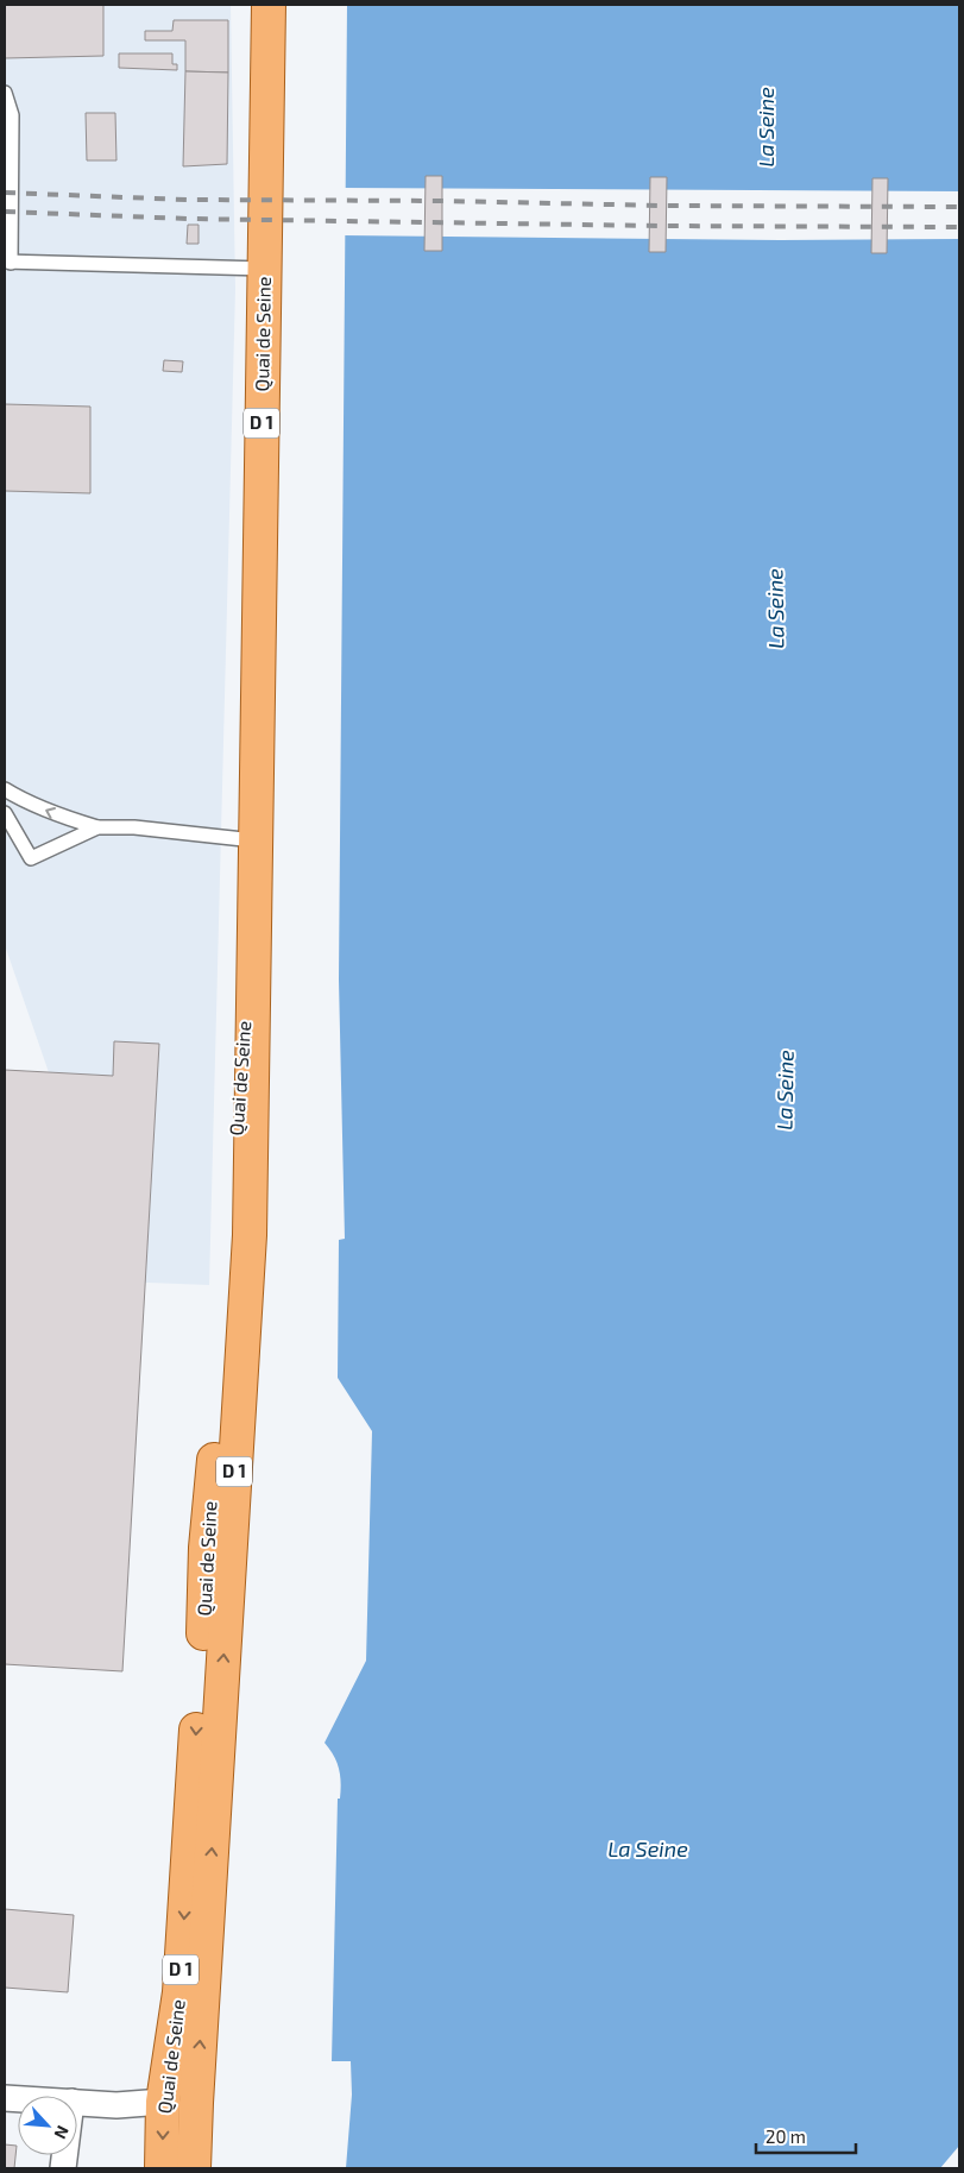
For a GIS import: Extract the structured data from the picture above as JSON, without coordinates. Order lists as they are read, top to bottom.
{
  "streets": {
    "main road": ["Quai de Seine", "D 1"]
  },
  "water": ["La Seine"],
  "scale_bar": "20 m",
  "north": "bottom right"
}
